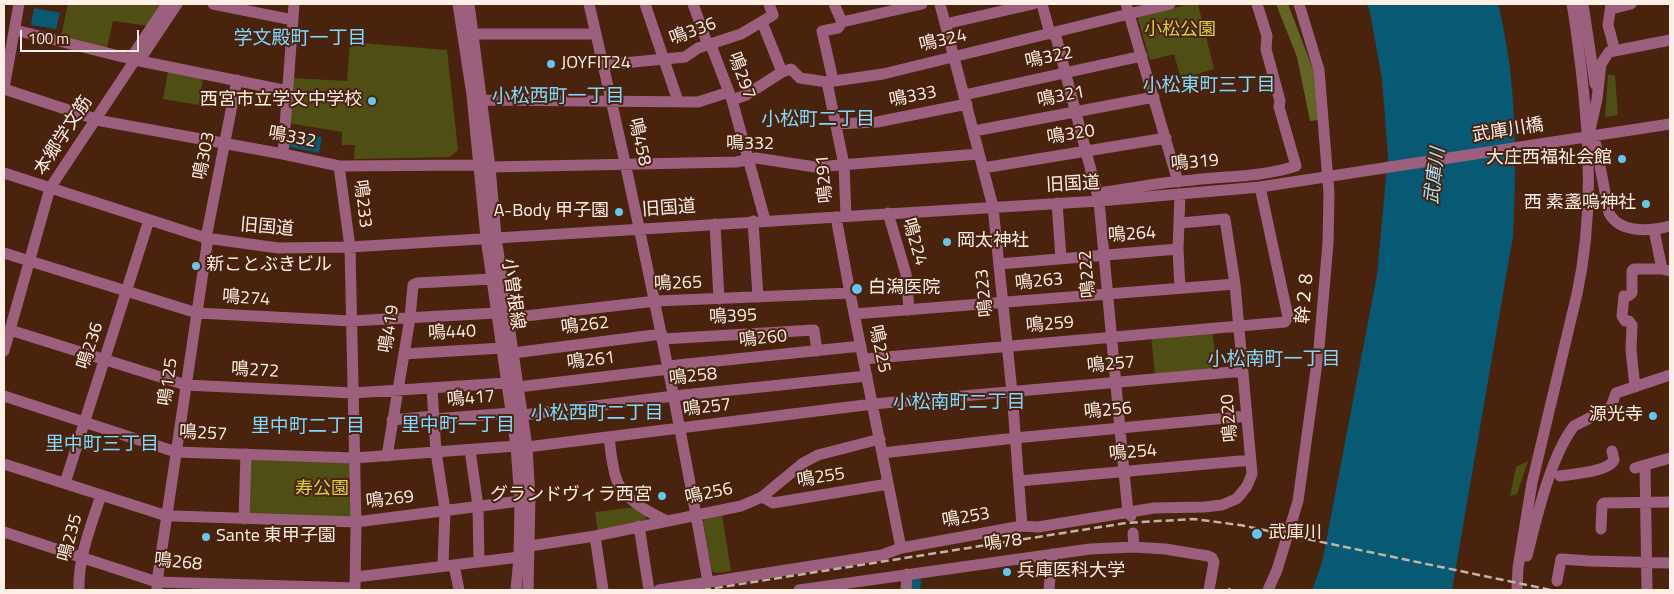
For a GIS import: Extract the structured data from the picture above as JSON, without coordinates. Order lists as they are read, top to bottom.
{
  "streets": {
    "street": [
      "鳴336",
      "鳴324",
      "鳴322",
      "鳴297",
      "鳴333",
      "鳴321",
      "武庫川橋",
      "鳴320",
      "本郷学文筋",
      "鳴332",
      "鳴458",
      "鳴303",
      "鳴319",
      "鳴291",
      "旧国道",
      "鳴233",
      "鳴264",
      "鳴224",
      "鳴222",
      "鳴263",
      "鳴265",
      "鳴223",
      "小曽根線",
      "幹２８",
      "鳴274",
      "鳴395",
      "鳴259",
      "鳴262",
      "鳴419",
      "鳴440",
      "鳴260",
      "鳴236",
      "鳴225",
      "鳴261",
      "鳴257",
      "鳴272",
      "鳴258",
      "鳴125",
      "鳴417",
      "鳴256",
      "鳴220",
      "鳴254",
      "鳴255",
      "鳴269",
      "鳴253",
      "鳴235",
      "鳴78",
      "鳴268"
    ]
  },
  "crossings": [
    ["鳴336", "鳴297"],
    ["鳴336", "鳴458"],
    ["鳴324", "鳴291"],
    ["鳴324", "鳴222"],
    ["鳴324", "鳴223"],
    ["鳴322", "鳴333"],
    ["鳴322", "鳴222"],
    ["鳴322", "鳴223"],
    ["鳴297", "鳴332"],
    ["鳴297", "旧国道"],
    ["鳴333", "鳴291"],
    ["鳴333", "鳴223"],
    ["鳴321", "鳴222"],
    ["鳴321", "鳴223"],
    ["武庫川橋", "旧国道"],
    ["鳴320", "鳴222"],
    ["鳴320", "鳴223"],
    ["本郷学文筋", "鳴332"],
    ["本郷学文筋", "旧国道"],
    ["本郷学文筋", "鳴274"],
    ["本郷学文筋", "鳴272"],
    ["鳴332", "鳴458"],
    ["鳴332", "鳴303"],
    ["鳴332", "鳴291"],
    ["鳴332", "鳴233"],
    ["鳴332", "鳴223"],
    ["鳴332", "小曽根線"],
    ["鳴458", "旧国道"],
    ["鳴458", "鳴265"],
    ["鳴458", "鳴395"],
    ["鳴458", "鳴262"],
    ["鳴458", "鳴260"],
    ["鳴458", "鳴261"],
    ["鳴458", "鳴257"],
    ["鳴458", "鳴258"],
    ["鳴303", "旧国道"],
    ["鳴303", "鳴125"],
    ["鳴319", "旧国道"],
    ["鳴291", "旧国道"],
    ["鳴291", "鳴225"],
    ["旧国道", "鳴233"],
    ["旧国道", "鳴224"],
    ["旧国道", "鳴222"],
    ["旧国道", "鳴223"],
    ["旧国道", "小曽根線"],
    ["旧国道", "幹２８"],
    ["旧国道", "鳴259"],
    ["旧国道", "鳴236"],
    ["旧国道", "鳴225"],
    ["旧国道", "鳴125"],
    ["鳴233", "鳴274"],
    ["鳴233", "鳴257"],
    ["鳴233", "鳴272"],
    ["鳴233", "鳴269"],
    ["鳴233", "鳴268"],
    ["鳴264", "鳴222"],
    ["鳴264", "鳴223"],
    ["鳴224", "鳴263"],
    ["鳴222", "鳴263"],
    ["鳴222", "鳴259"],
    ["鳴222", "鳴257"],
    ["鳴222", "鳴256"],
    ["鳴222", "鳴254"],
    ["鳴222", "鳴253"],
    ["鳴263", "鳴223"],
    ["鳴263", "鳴225"],
    ["鳴263", "鳴220"],
    ["鳴265", "小曽根線"],
    ["鳴265", "鳴225"],
    ["鳴223", "鳴259"],
    ["鳴223", "鳴257"],
    ["鳴223", "鳴256"],
    ["鳴223", "鳴254"],
    ["鳴223", "鳴253"],
    ["小曽根線", "鳴274"],
    ["小曽根線", "鳴262"],
    ["小曽根線", "鳴419"],
    ["小曽根線", "鳴440"],
    ["小曽根線", "鳴261"],
    ["小曽根線", "鳴257"],
    ["小曽根線", "鳴272"],
    ["小曽根線", "鳴258"],
    ["小曽根線", "鳴417"],
    ["小曽根線", "鳴256"],
    ["小曽根線", "鳴269"],
    ["小曽根線", "鳴268"],
    ["鳴274", "鳴419"],
    ["鳴274", "鳴236"],
    ["鳴274", "鳴125"],
    ["鳴395", "鳴262"],
    ["鳴395", "鳴260"],
    ["鳴259", "鳴225"],
    ["鳴259", "鳴220"],
    ["鳴262", "鳴440"],
    ["鳴419", "鳴440"],
    ["鳴419", "鳴257"],
    ["鳴419", "鳴272"],
    ["鳴419", "鳴417"],
    ["鳴260", "鳴225"],
    ["鳴260", "鳴261"],
    ["鳴236", "鳴257"],
    ["鳴236", "鳴272"],
    ["鳴236", "鳴269"],
    ["鳴225", "鳴257"],
    ["鳴225", "鳴258"],
    ["鳴225", "鳴256"],
    ["鳴225", "鳴255"],
    ["鳴225", "鳴253"],
    ["鳴257", "鳴125"],
    ["鳴257", "鳴220"],
    ["鳴272", "鳴125"],
    ["鳴258", "鳴417"],
    ["鳴125", "鳴269"],
    ["鳴125", "鳴268"],
    ["鳴256", "鳴220"],
    ["鳴256", "鳴255"],
    ["鳴220", "鳴254"],
    ["鳴220", "鳴253"],
    ["鳴254", "鳴253"],
    ["鳴269", "鳴235"],
    ["鳴235", "鳴268"]
  ],
  "districts": [
    "学文殿町一丁目",
    "小松東町三丁目",
    "小松西町一丁目",
    "小松町二丁目",
    "小松南町一丁目",
    "小松南町二丁目",
    "小松西町二丁目",
    "里中町一丁目",
    "里中町二丁目",
    "里中町三丁目"
  ],
  "water": ["武庫川"],
  "parks": ["小松公園", "寿公園"],
  "places": [
    "JOYFIT24",
    "西宮市立学文中学校",
    "大庄西福祉会館",
    "西 素盞嗚神社",
    "A-Body 甲子園",
    "岡太神社",
    "新ことぶきビル",
    "白潟医院",
    "源光寺",
    "グランドヴィラ西宮",
    "武庫川",
    "Sante 東甲子園",
    "兵庫医科大学"
  ],
  "scale_bar": "100 m"
}
